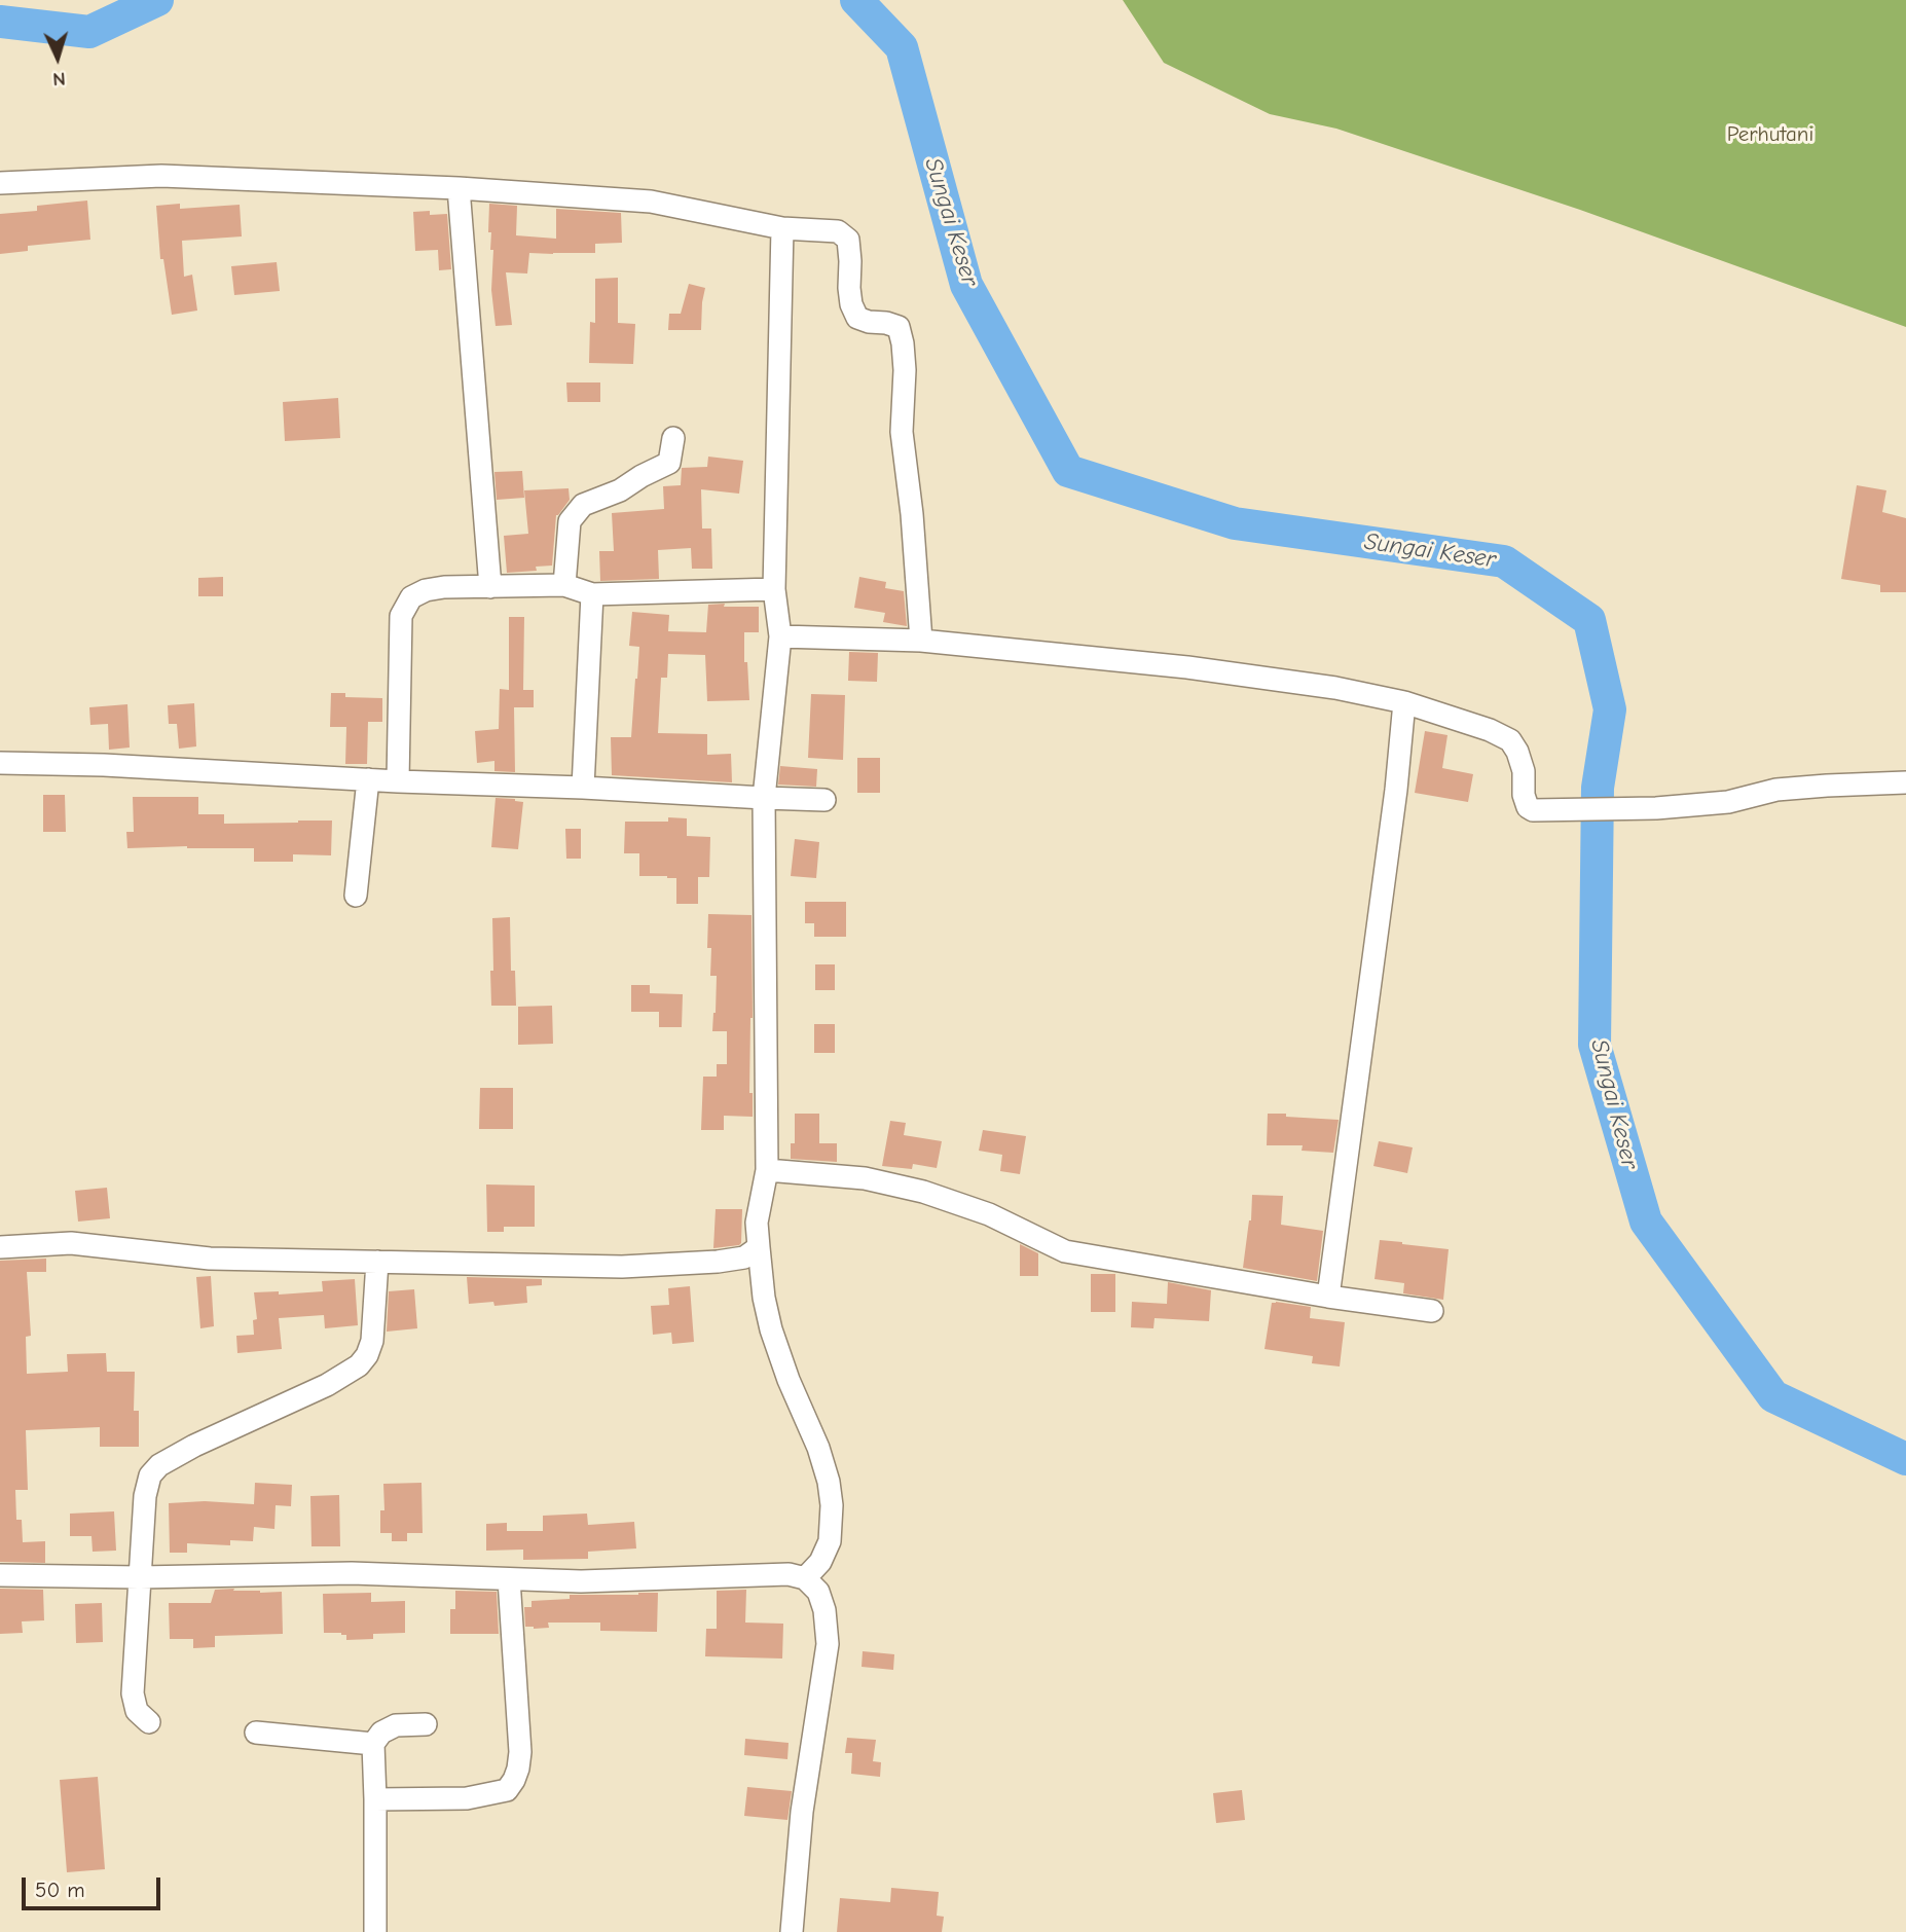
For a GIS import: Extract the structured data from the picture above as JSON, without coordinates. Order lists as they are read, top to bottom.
{
  "water": ["Sungai Keser"],
  "parks": ["Perhutani"],
  "scale_bar": "50 m",
  "north": "bottom"
}
